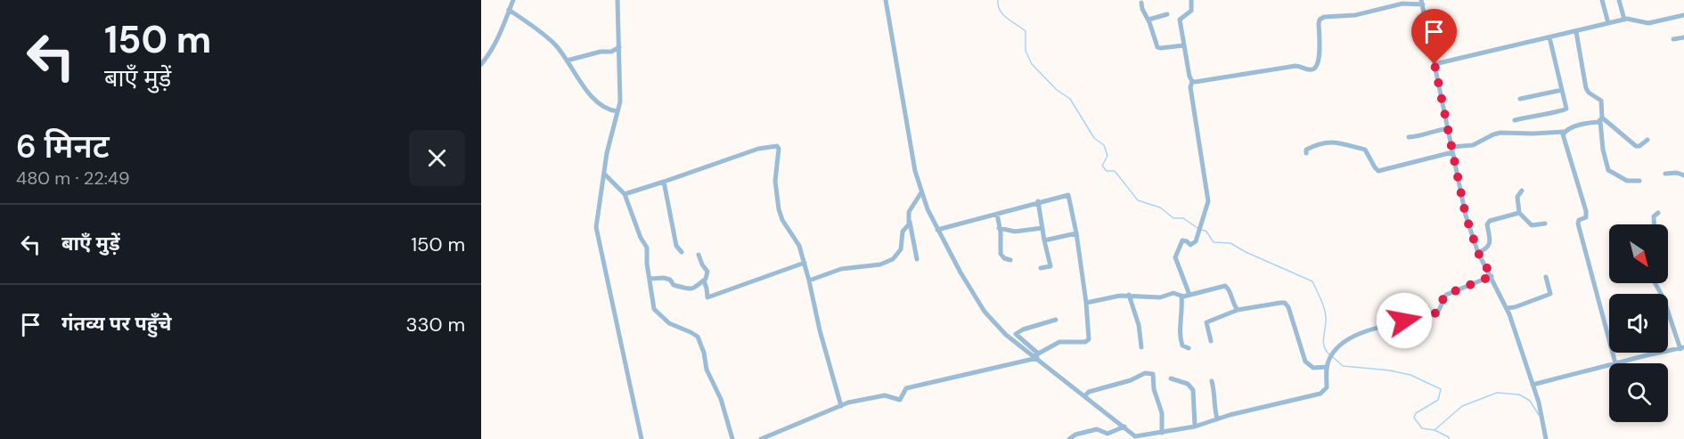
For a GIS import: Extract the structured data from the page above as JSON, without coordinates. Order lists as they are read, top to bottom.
{
  "north": "bottom right",
  "page": {
    "turn": ["150 m", "बाएँ मुड़ें"],
    "heading": ["6 मिनट", "480 m · 22:49"],
    "list": [
      {
        "name": "बाएँ मुड़ें",
        "value": "150 m"
      },
      {
        "name": "गंतव्य पर पहुँचे",
        "value": "330 m"
      }
    ]
  }
}
